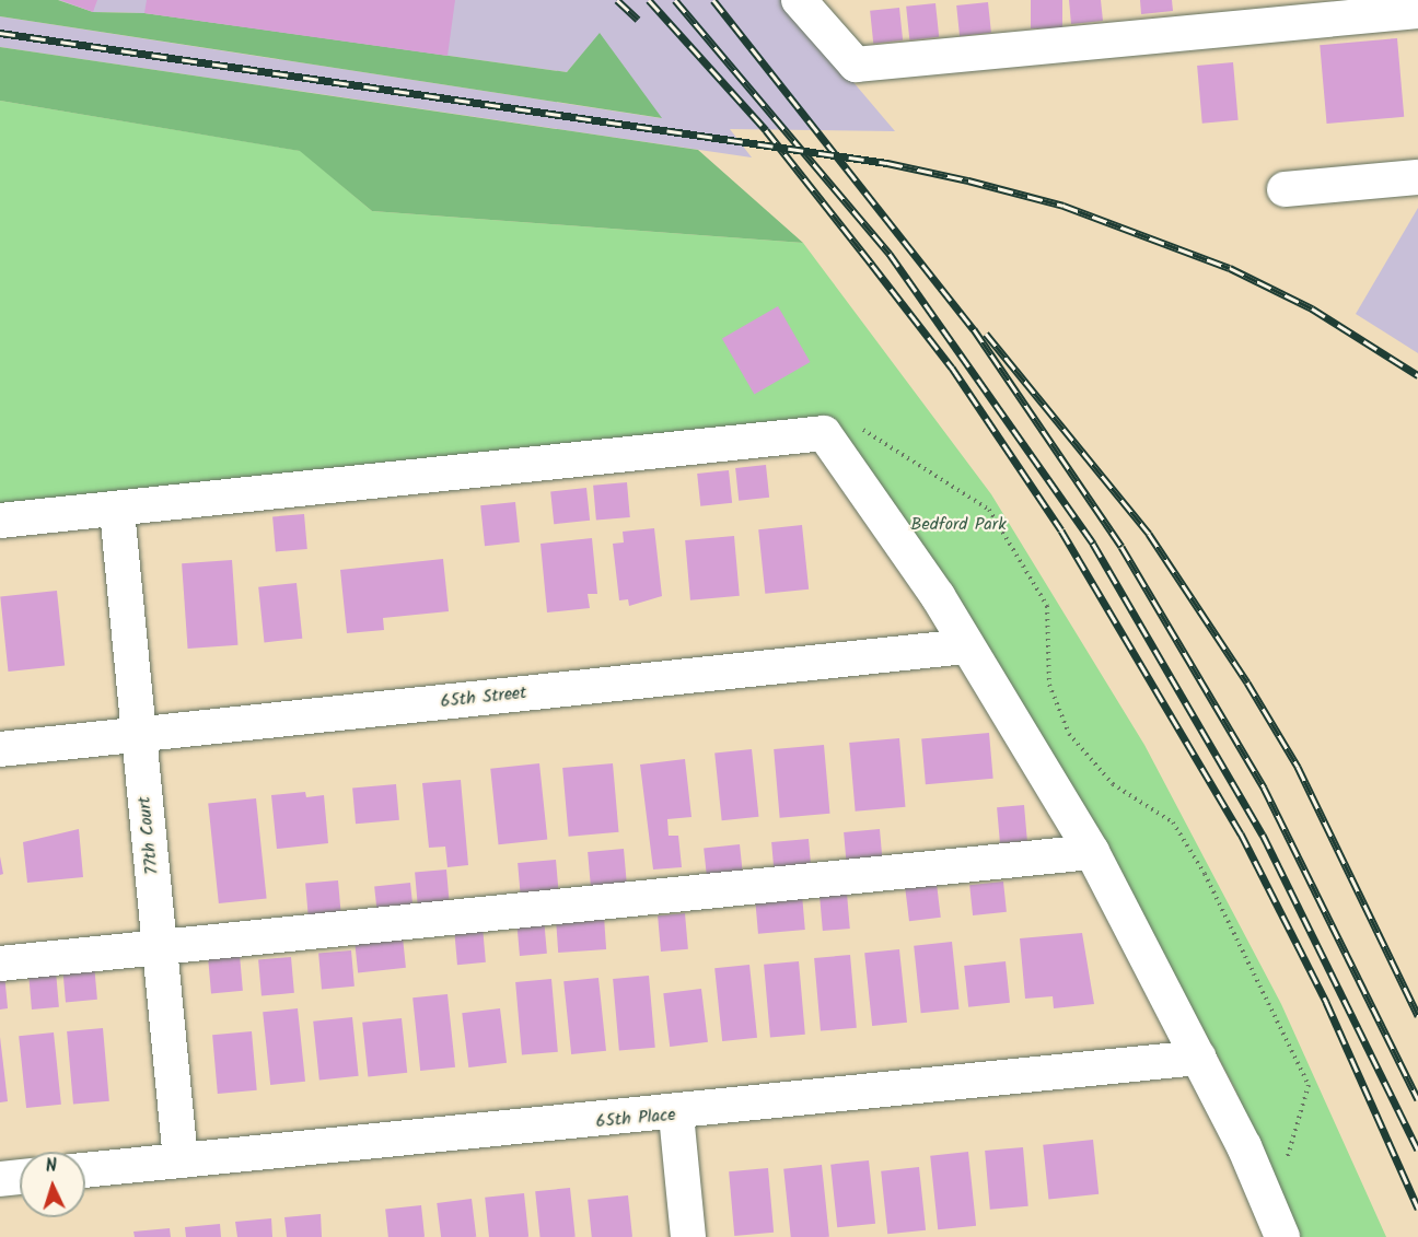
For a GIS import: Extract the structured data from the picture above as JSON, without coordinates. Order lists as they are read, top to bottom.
{
  "streets": {
    "street": ["65th Street", "77th Court", "65th Place"]
  },
  "crossings": [
    ["65th Street", "77th Court"],
    ["77th Court", "65th Place"]
  ],
  "parks": ["Bedford Park"],
  "north": "top"
}
